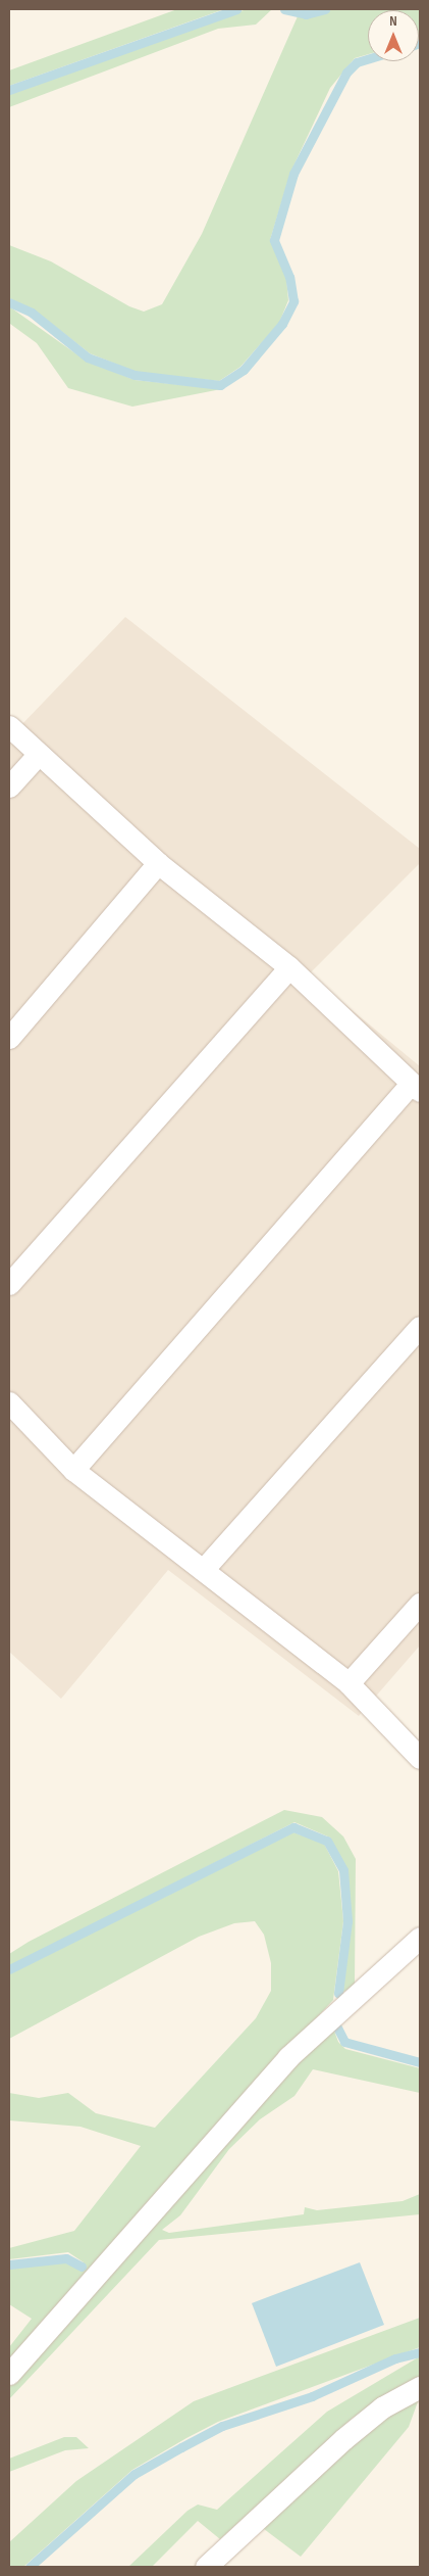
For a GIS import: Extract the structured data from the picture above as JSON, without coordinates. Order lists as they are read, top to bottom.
{
  "north": "top"
}
